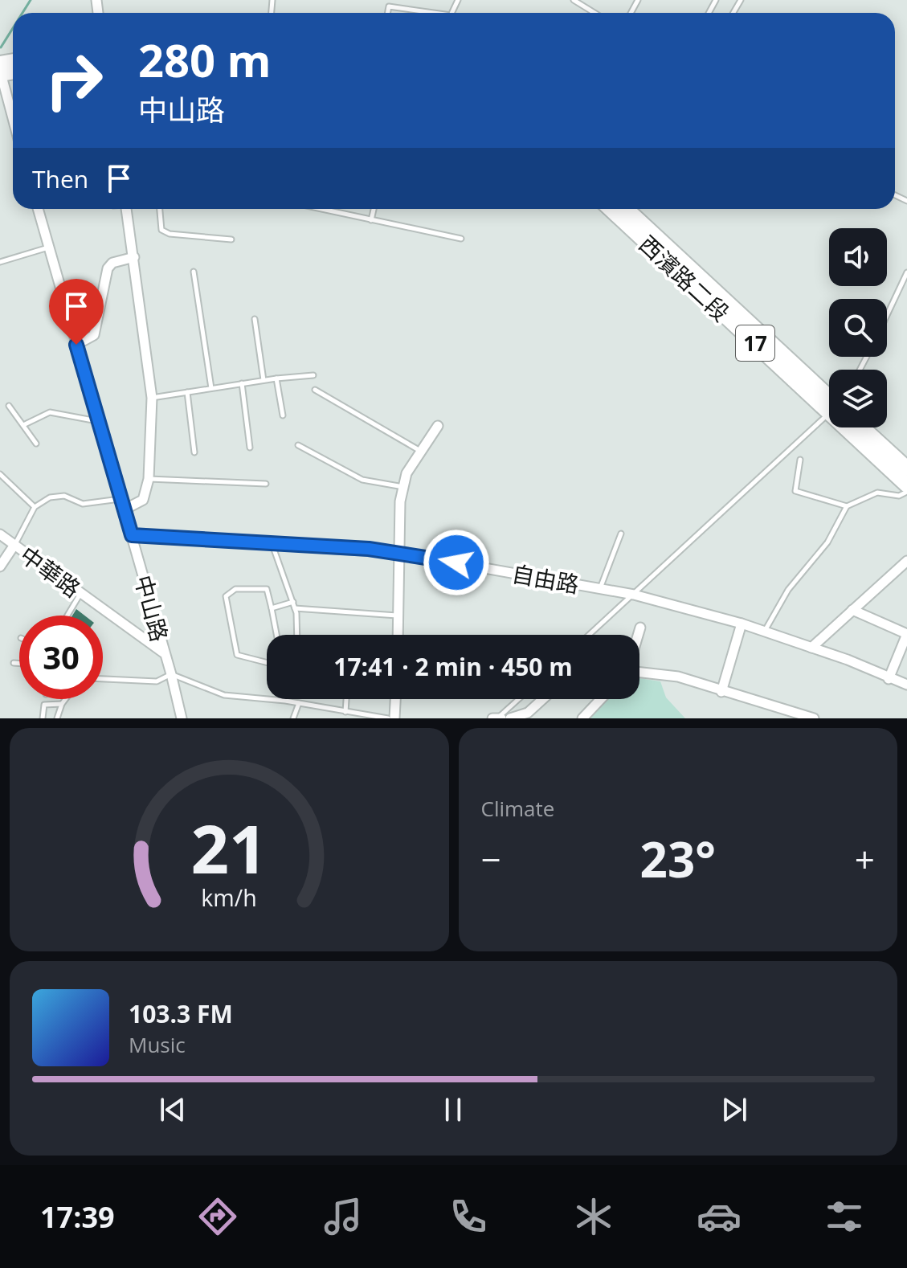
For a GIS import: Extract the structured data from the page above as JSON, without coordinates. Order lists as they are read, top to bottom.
{
  "streets": {
    "main road": ["西濱路二段", "17"],
    "street": ["中華路", "自由路", "中山路"]
  },
  "crossings": [
    ["中華路", "中山路"],
    ["自由路", "中山路"]
  ],
  "page": {
    "turn": ["280 m", "中山路"],
    "then": "Then",
    "limit": "30",
    "trip": "17:41 · 2 min · 450 m",
    "tile": "Climate",
    "heat": ["−", "23°", "+"],
    "song": ["103.3 FM", "Music"],
    "tabs": "17:39",
    "gauge": ["21", "km/h"]
  }
}
